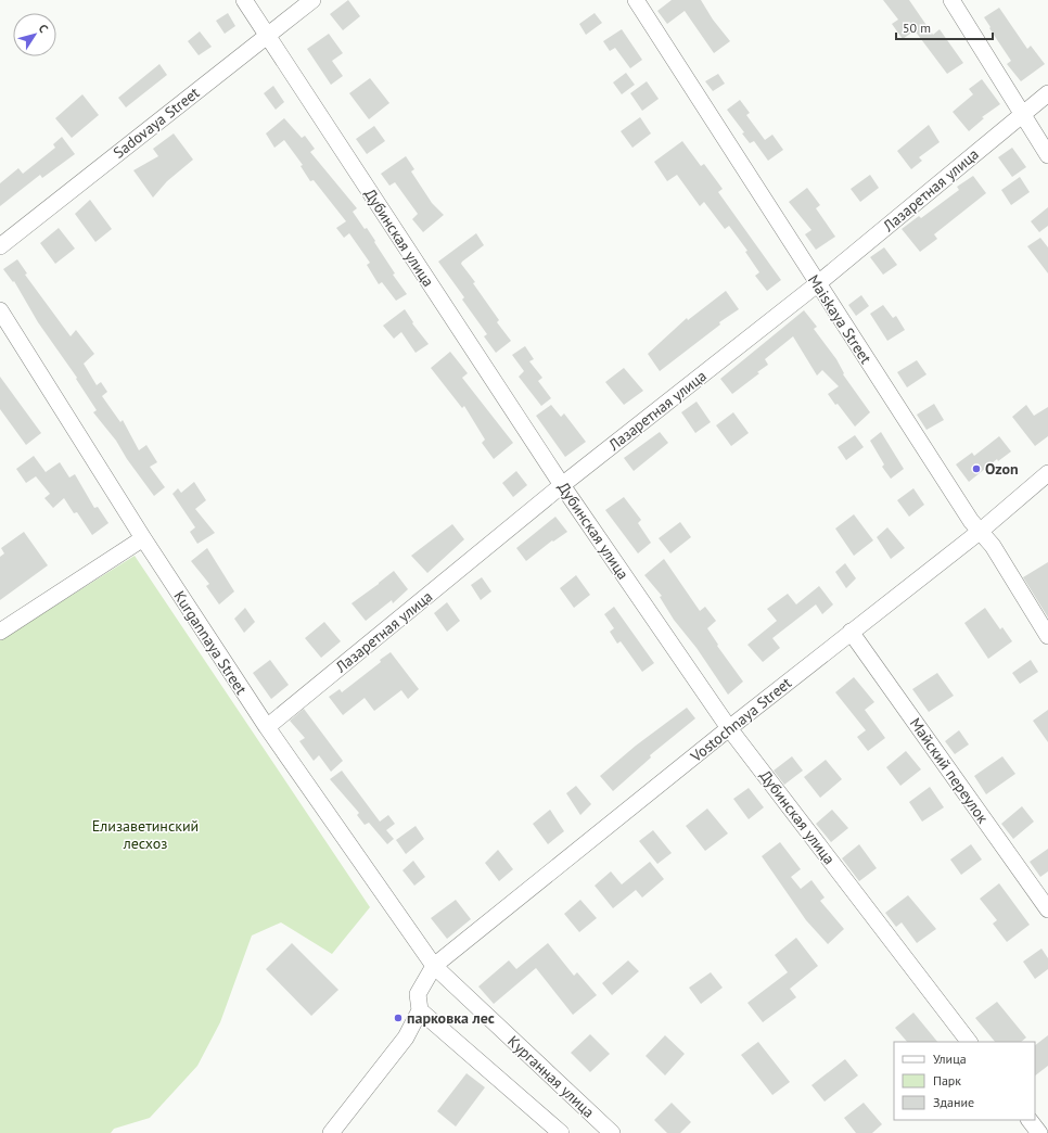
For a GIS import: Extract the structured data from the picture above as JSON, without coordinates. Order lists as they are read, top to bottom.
{
  "streets": {
    "street": [
      "Sadovaya Street",
      "Лазаретная улица",
      "Дубинская улица",
      "Maiskaya Street",
      "Kurgannaya Street",
      "Vostochnaya Street",
      "Майский переулок",
      "Курганная улица"
    ]
  },
  "crossings": [
    ["Sadovaya Street", "Дубинская улица"],
    ["Лазаретная улица", "Дубинская улица"],
    ["Лазаретная улица", "Maiskaya Street"],
    ["Лазаретная улица", "Kurgannaya Street"],
    ["Дубинская улица", "Vostochnaya Street"],
    ["Maiskaya Street", "Vostochnaya Street"],
    ["Kurgannaya Street", "Vostochnaya Street"],
    ["Kurgannaya Street", "Курганная улица"],
    ["Vostochnaya Street", "Майский переулок"],
    ["Vostochnaya Street", "Курганная улица"]
  ],
  "parks": ["Елизаветинский лесхоз"],
  "places": ["Ozon", "парковка лес"],
  "legend": ["Улица", "Парк", "Здание"],
  "scale_bar": "50 m",
  "north": "top right"
}
